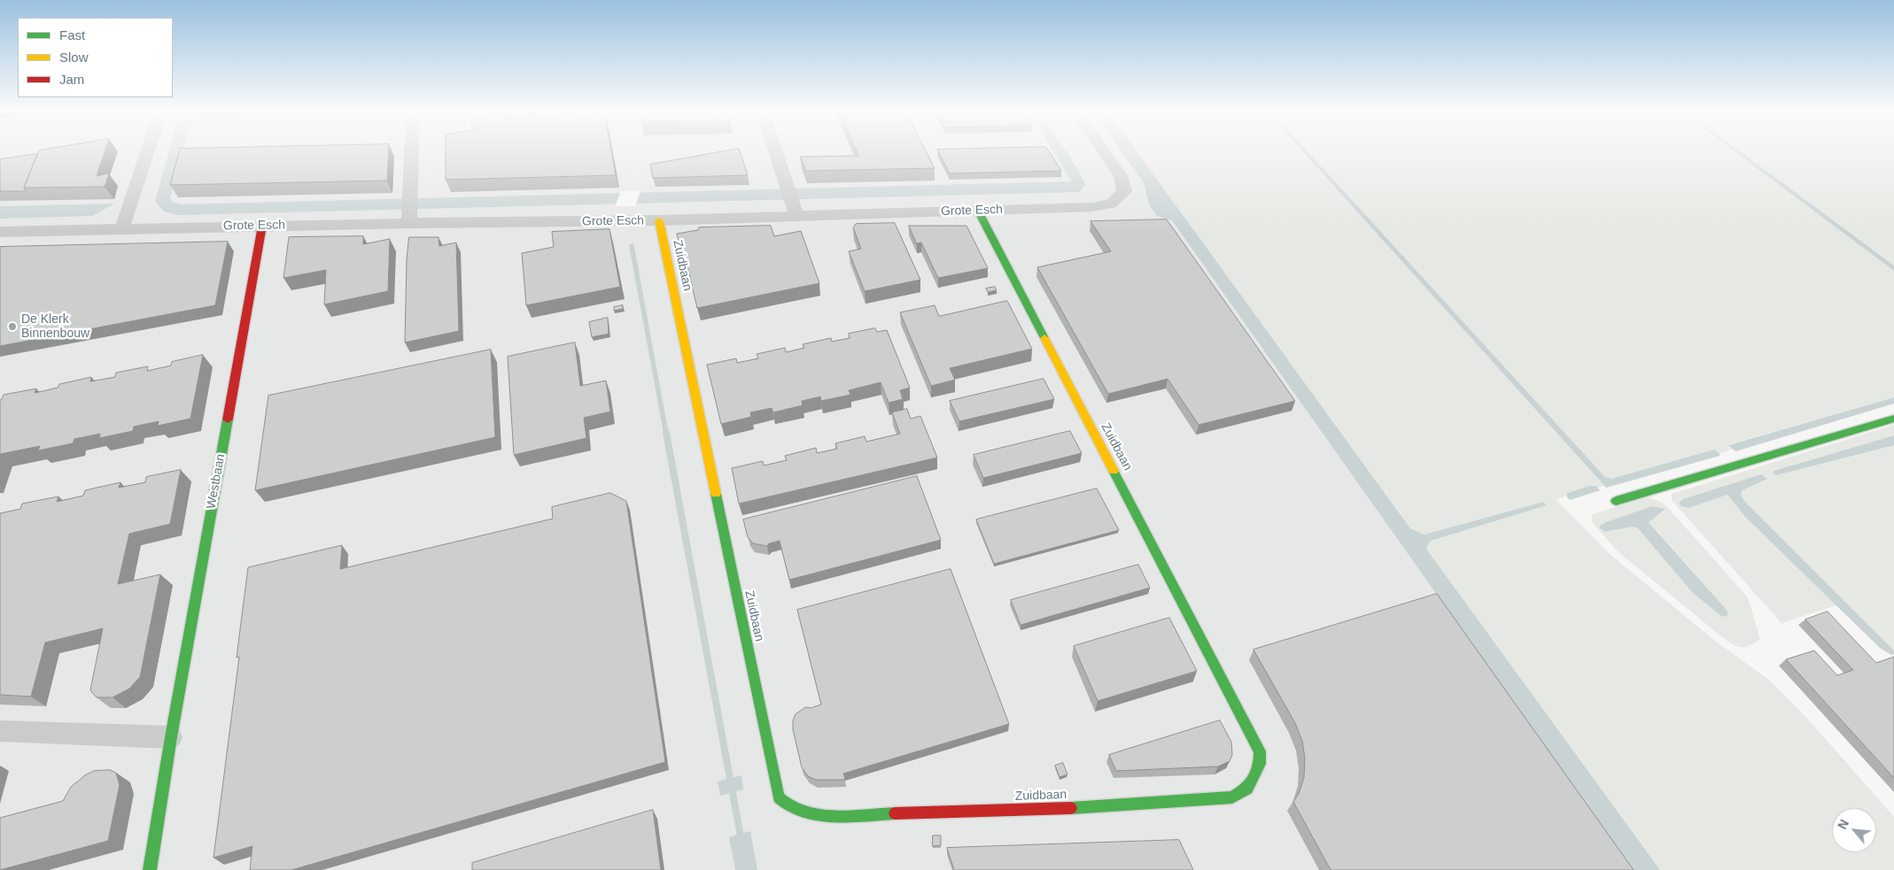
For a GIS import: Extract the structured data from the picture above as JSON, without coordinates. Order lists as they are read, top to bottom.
{
  "streets": {
    "street": ["Grote Esch", "Zuidbaan", "Westbaan"]
  },
  "crossings": [
    ["Grote Esch", "Zuidbaan"],
    ["Grote Esch", "Westbaan"]
  ],
  "places": ["De Klerk Binnenbouw"],
  "legend": ["Fast", "Slow", "Jam"],
  "north": "top left"
}
